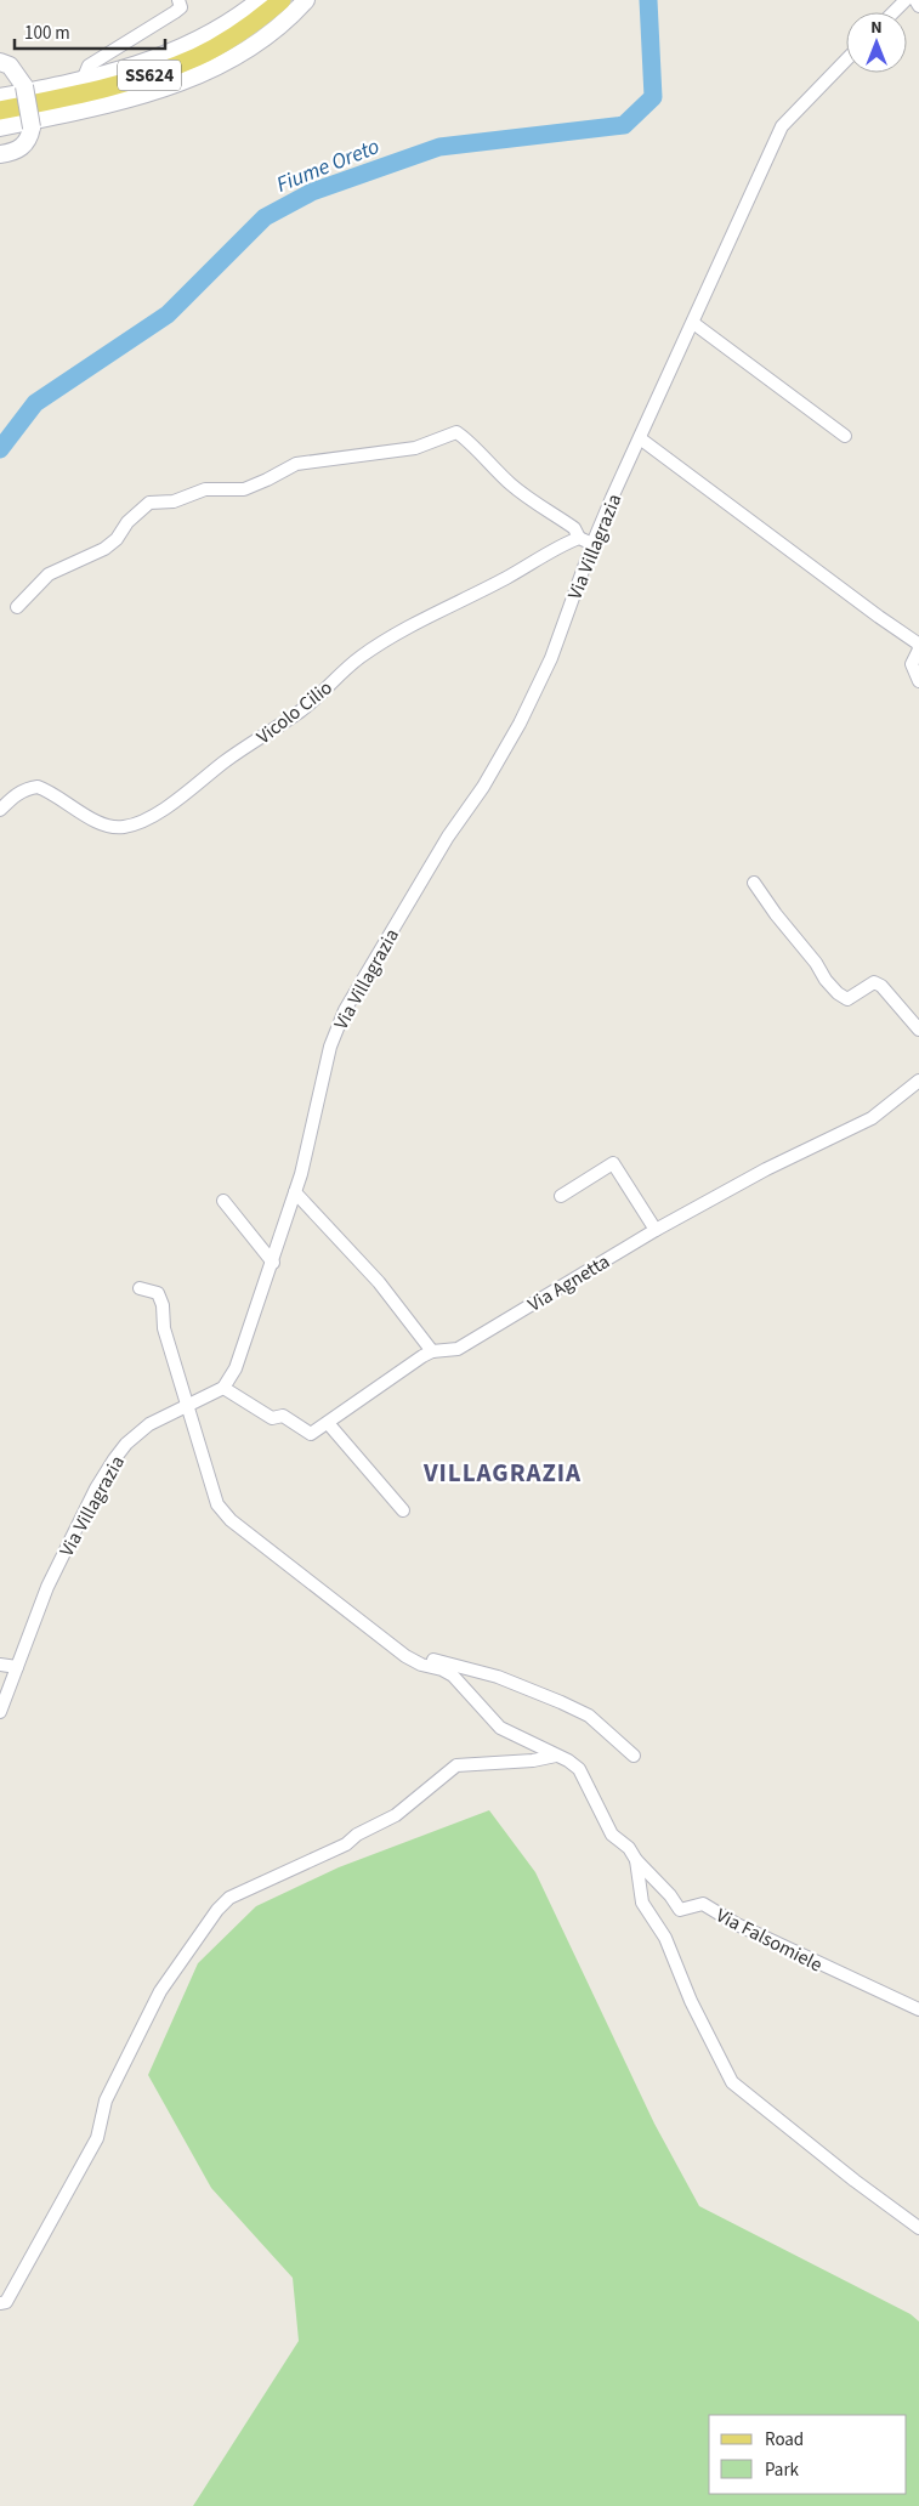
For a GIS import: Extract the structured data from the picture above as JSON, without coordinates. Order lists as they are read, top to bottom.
{
  "streets": {
    "main road": ["SS624"],
    "street": [
      "Via Villagrazia",
      "Vicolo Cilio",
      "Via Agnetta",
      "Via Falsomiele"
    ]
  },
  "crossings": [
    ["Via Villagrazia", "Via Agnetta"]
  ],
  "districts": ["VILLAGRAZIA"],
  "water": ["Fiume Oreto"],
  "legend": ["Road", "Park"],
  "scale_bar": "100 m",
  "north": "top"
}
